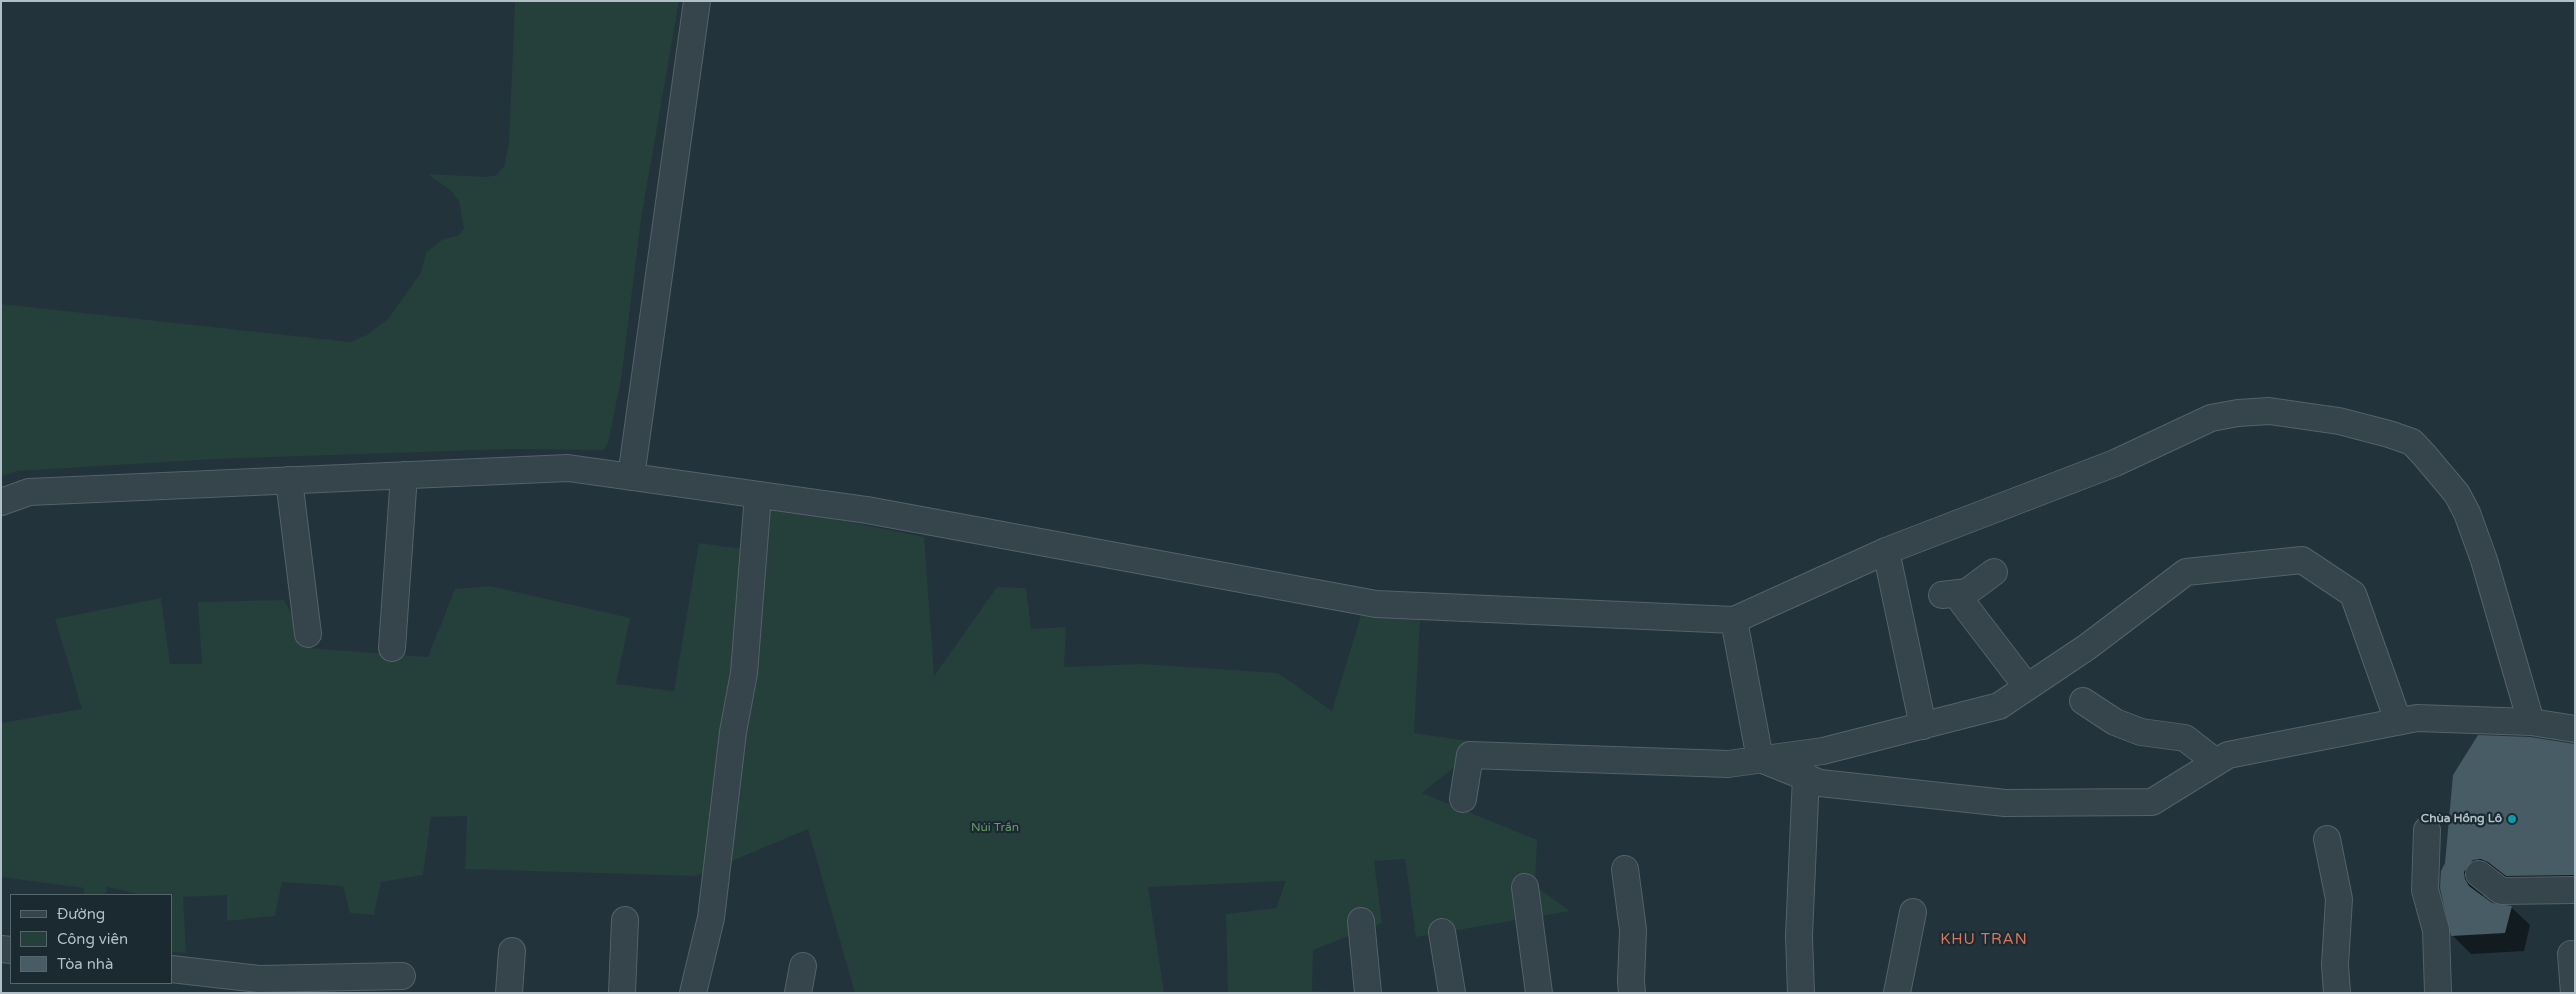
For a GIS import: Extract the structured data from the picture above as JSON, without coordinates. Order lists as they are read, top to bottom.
{
  "districts": ["KHU TRAN"],
  "parks": ["Núi Trần"],
  "places": ["Chùa Hồng Lô"],
  "legend": ["Đường", "Công viên", "Tòa nhà"]
}
